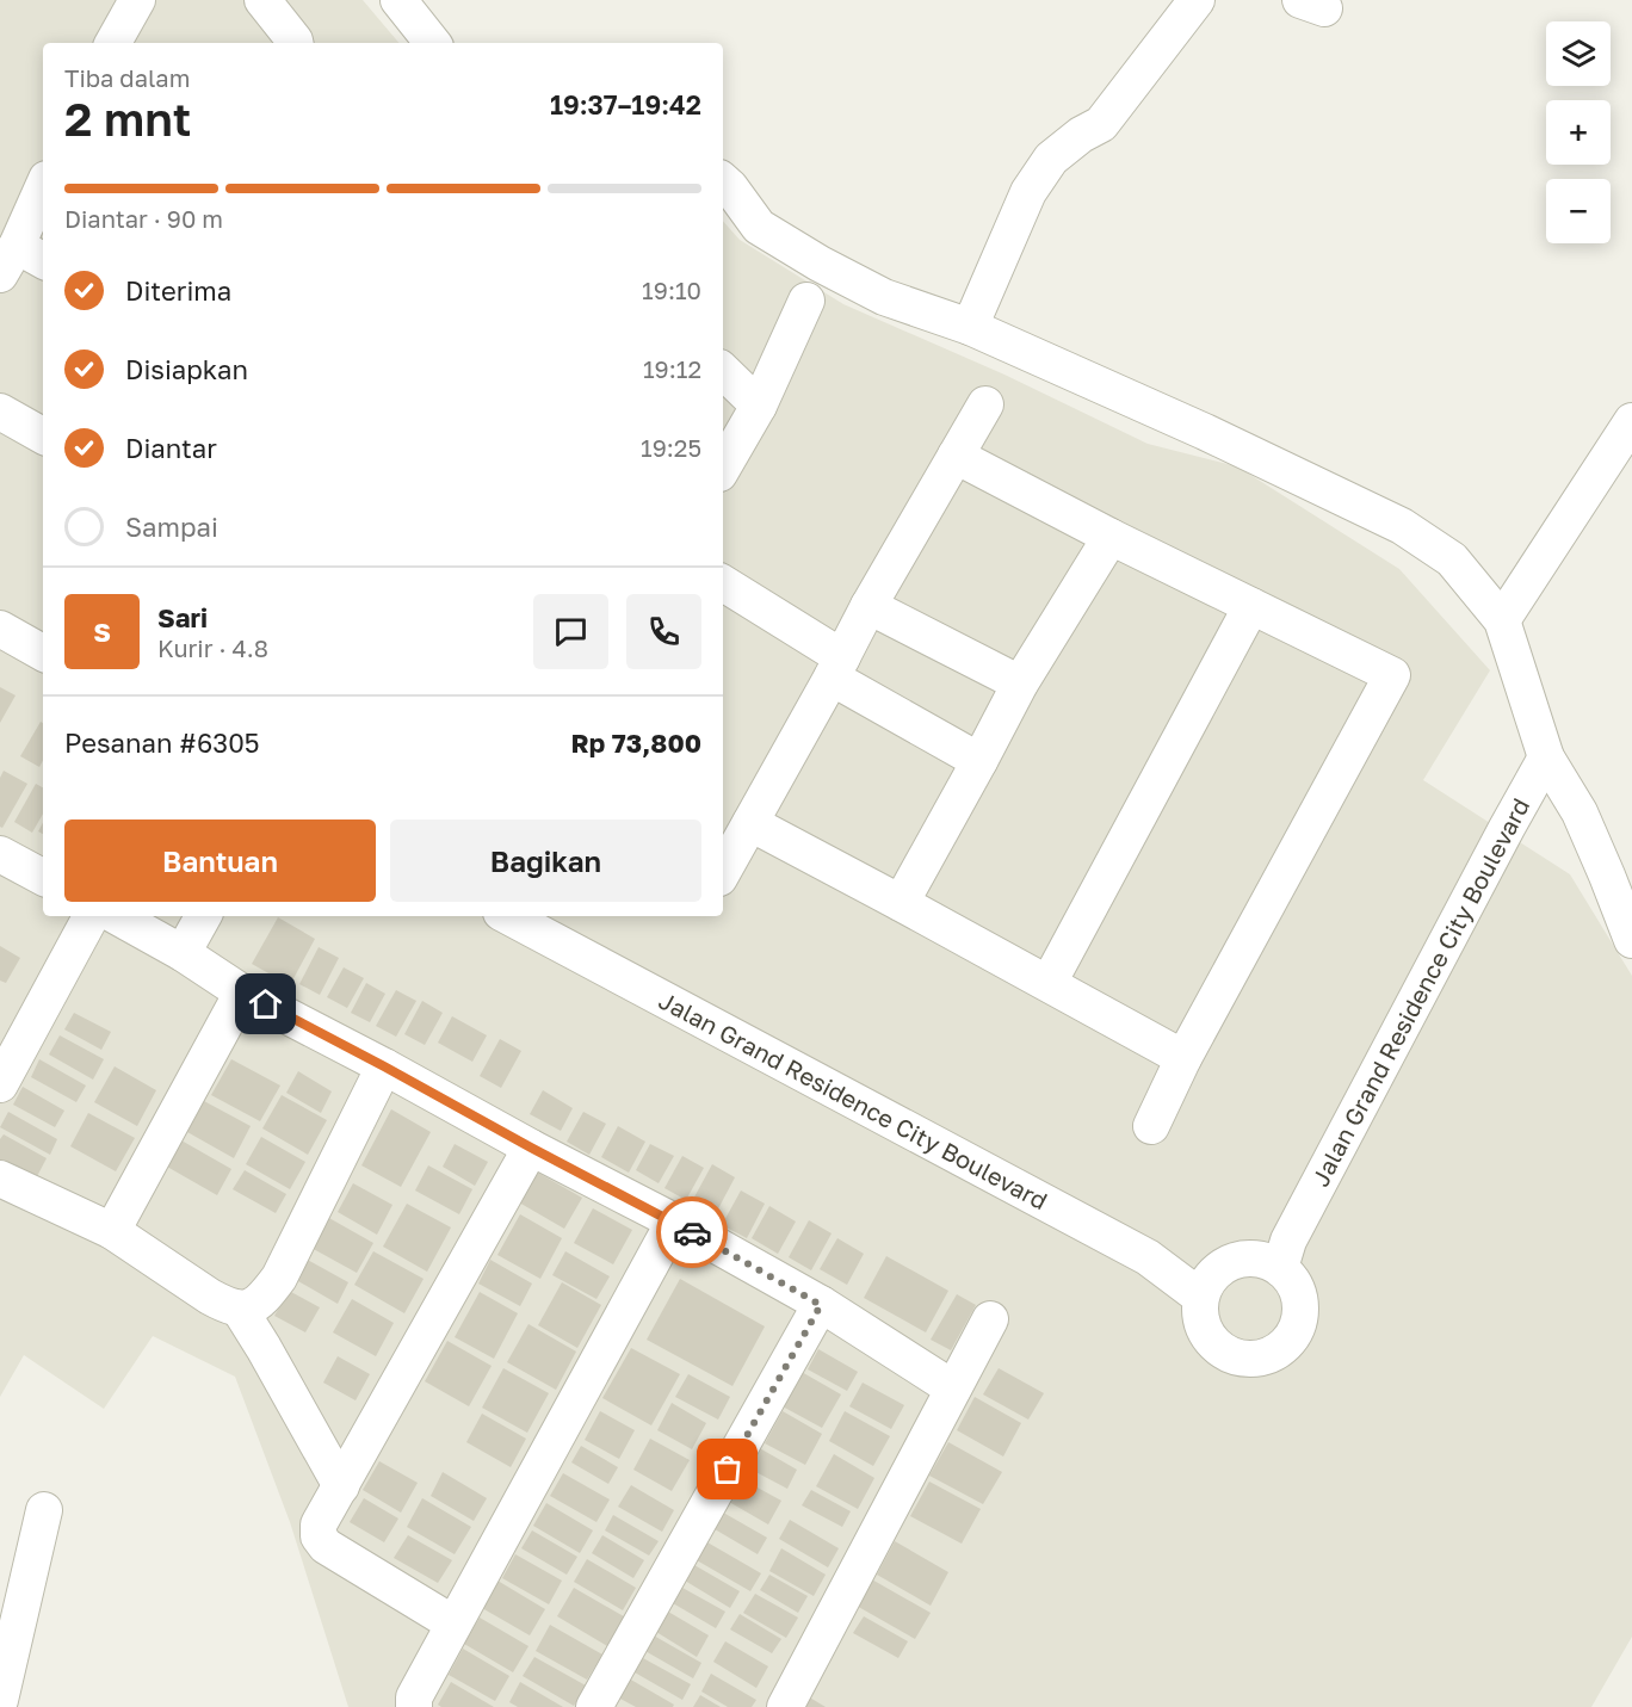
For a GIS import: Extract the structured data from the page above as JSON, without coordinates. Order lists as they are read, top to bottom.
{
  "streets": {
    "street": ["Jalan Grand Residence City Boulevard"]
  },
  "page": {
    "map_buttons": ["+", "−"],
    "heading": ["2 mnt", "Tiba dalam", "19:37–19:42"],
    "panel": [
      "Sari",
      "Kurir · 4.8",
      "Pesanan #6305",
      "Rp 73,800"
    ],
    "bar": "Diantar · 90 m",
    "list": [
      ["Diterima", "19:10"],
      ["Disiapkan", "19:12"],
      ["Diantar", "19:25"],
      "Sampai"
    ],
    "round": "S",
    "buttons": ["Bantuan", "Bagikan"]
  }
}
